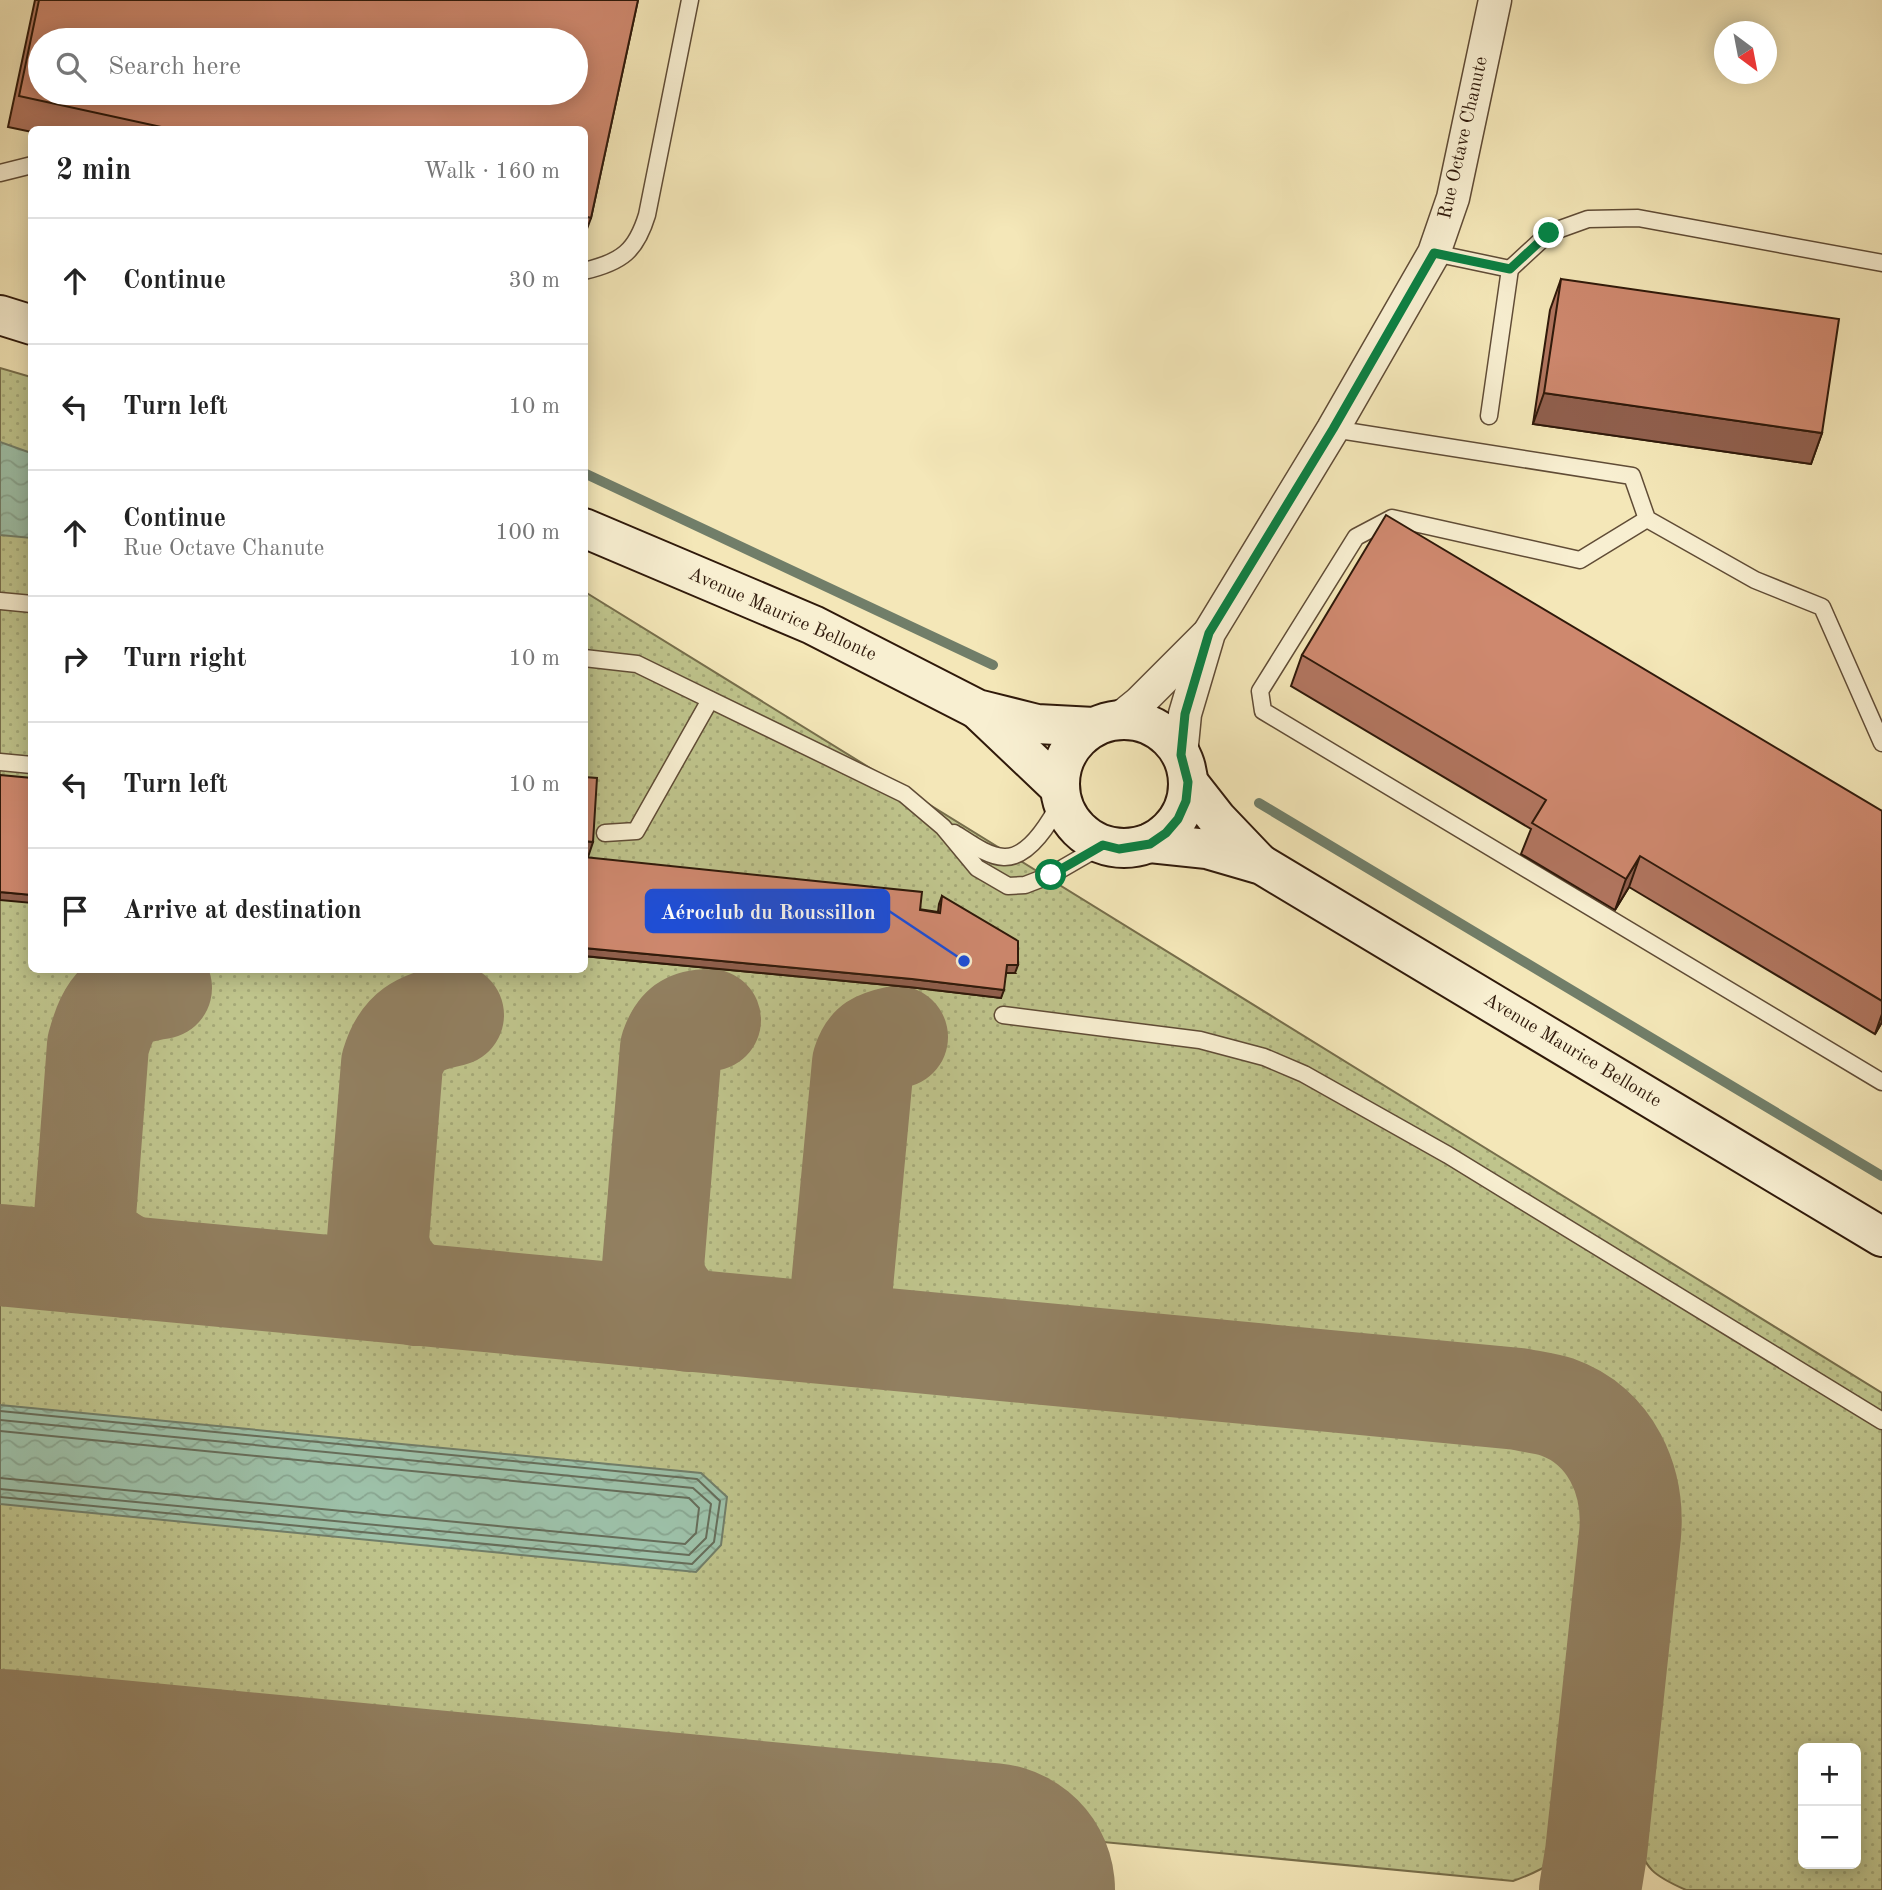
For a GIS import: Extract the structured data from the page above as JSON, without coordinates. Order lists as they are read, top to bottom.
{
  "streets": {
    "street": ["Rue Octave Chanute", "Avenue Maurice Bellonte"]
  },
  "crossings": [
    ["Rue Octave Chanute", "Avenue Maurice Bellonte"]
  ],
  "places": ["Aéroclub du Roussillon"],
  "north": "bottom right",
  "page": {
    "search": "Search here",
    "heading": ["2 min", "Walk · 160 m"],
    "list": [
      ["Continue", "30 m"],
      ["Turn left", "10 m"],
      ["Continue", "Rue Octave Chanute", "100 m"],
      ["Turn right", "10 m"],
      ["Turn left", "10 m"],
      "Arrive at destination"
    ],
    "map_buttons": ["+", "−"]
  }
}
